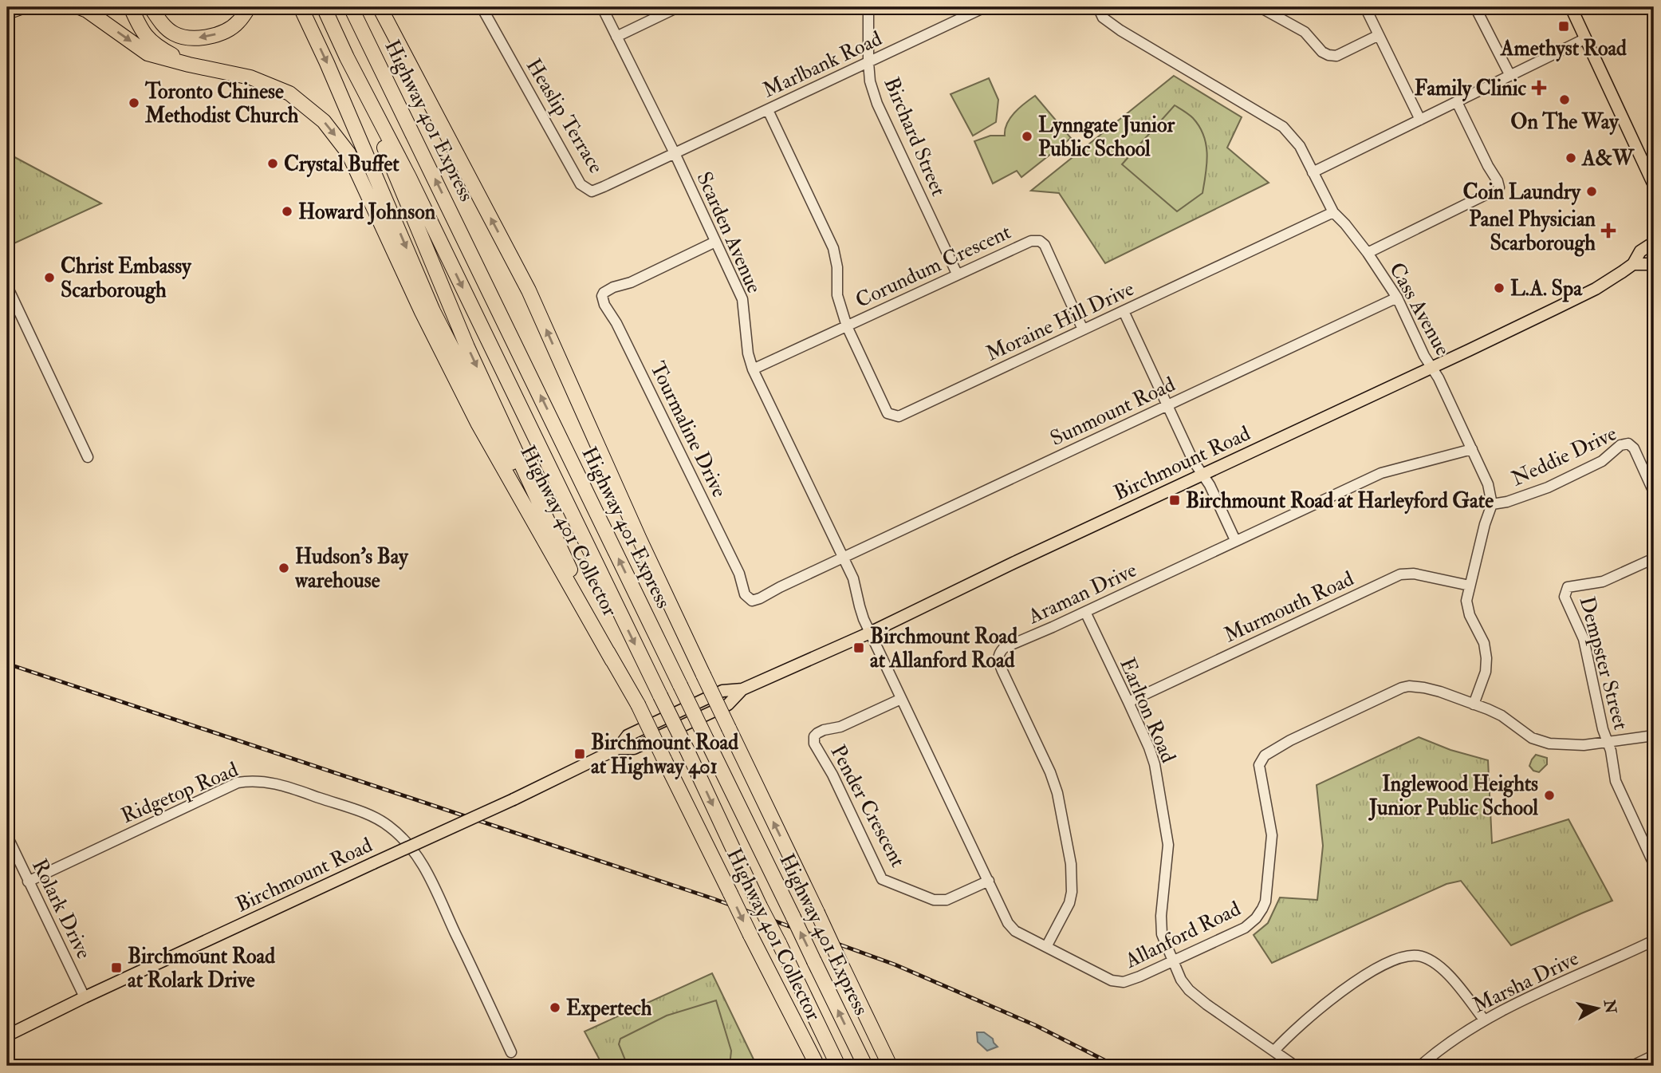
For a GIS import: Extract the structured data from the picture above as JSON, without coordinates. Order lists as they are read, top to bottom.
{
  "streets": {
    "highway": ["Highway 401 Express", "Highway 401 Collector"],
    "main road": ["Birchmount Road"],
    "street": [
      "Marlbank Road",
      "Heaslip Terrace",
      "Birchard Street",
      "Scarden Avenue",
      "Corundum Crescent",
      "Cass Avenue",
      "Moraine Hill Drive",
      "Sunmount Road",
      "Tourmaline Drive",
      "Neddie Drive",
      "Araman Drive",
      "Murmouth Road",
      "Dempster Street",
      "Earlton Road",
      "Ridgetop Road",
      "Pender Crescent",
      "Rolark Drive",
      "Allanford Road",
      "Marsha Drive"
    ]
  },
  "crossings": [
    ["Marlbank Road", "Heaslip Terrace"],
    ["Marlbank Road", "Birchard Street"],
    ["Marlbank Road", "Scarden Avenue"],
    ["Marlbank Road", "Moraine Hill Drive"],
    ["Heaslip Terrace", "Scarden Avenue"],
    ["Birchard Street", "Corundum Crescent"],
    ["Scarden Avenue", "Corundum Crescent"],
    ["Scarden Avenue", "Sunmount Road"],
    ["Scarden Avenue", "Tourmaline Drive"],
    ["Scarden Avenue", "Birchmount Road"],
    ["Scarden Avenue", "Allanford Road"],
    ["Corundum Crescent", "Moraine Hill Drive"],
    ["Cass Avenue", "Moraine Hill Drive"],
    ["Cass Avenue", "Sunmount Road"],
    ["Cass Avenue", "Neddie Drive"],
    ["Cass Avenue", "Birchmount Road"],
    ["Cass Avenue", "Araman Drive"],
    ["Sunmount Road", "Tourmaline Drive"],
    ["Birchmount Road", "Rolark Drive"],
    ["Birchmount Road", "Allanford Road"],
    ["Araman Drive", "Earlton Road"],
    ["Araman Drive", "Allanford Road"],
    ["Murmouth Road", "Earlton Road"],
    ["Dempster Street", "Allanford Road"],
    ["Earlton Road", "Allanford Road"],
    ["Ridgetop Road", "Rolark Drive"],
    ["Pender Crescent", "Allanford Road"]
  ],
  "places": {
    "transit": [
      "Amethyst Road",
      "Birchmount Road at Harleyford Gate",
      "Birchmount Road at Allanford Road",
      "Birchmount Road at Highway 401",
      "Birchmount Road at Rolark Drive"
    ],
    "health": ["Family Clinic", "Panel Physician Scarborough"],
    "other": [
      "On The Way",
      "Toronto Chinese Methodist Church",
      "Lynngate Junior Public School",
      "A&W",
      "Crystal Buffet",
      "Coin Laundry",
      "Howard Johnson",
      "Christ Embassy Scarborough",
      "L.A. Spa",
      "Hudson's Bay warehouse",
      "Inglewood Heights Junior Public School",
      "Expertech"
    ]
  },
  "north": "right"
}
